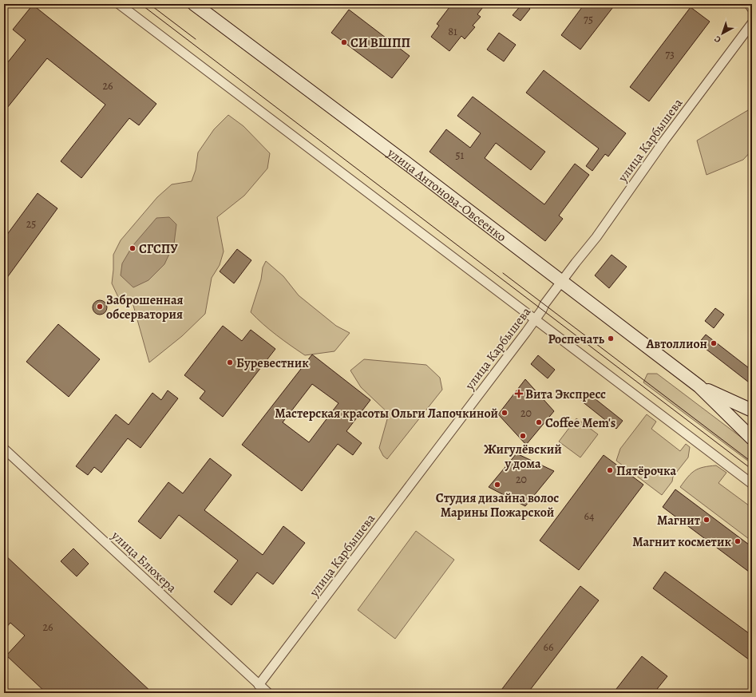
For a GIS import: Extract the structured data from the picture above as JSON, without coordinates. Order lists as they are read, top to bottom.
{
  "streets": {
    "main road": ["улица Антонова-Овсеенко"],
    "street": ["улица Карбышева", "улица Блюхера"]
  },
  "crossings": [
    ["улица Карбышева", "улица Антонова-Овсеенко"],
    ["улица Карбышева", "улица Блюхера"]
  ],
  "places": {
    "other": [
      "СИ ВШПП",
      "СГСПУ",
      "Заброшенная обсерватория",
      "Роспечать",
      "Автоллион",
      "Буревестник",
      "Мастерская красоты Ольги Лапочкиной",
      "Coffee Mem's",
      "Жигулёвский у дома",
      "Пятёрочка",
      "Студия дизайна волос Марины Пожарской",
      "Магнит",
      "Магнит косметик"
    ],
    "health": ["Вита Экспресс"]
  },
  "house_numbers": [
    "75",
    "81",
    "73",
    "26",
    "51",
    "25",
    "20",
    "20",
    "64",
    "26",
    "66"
  ],
  "north": "bottom left"
}
